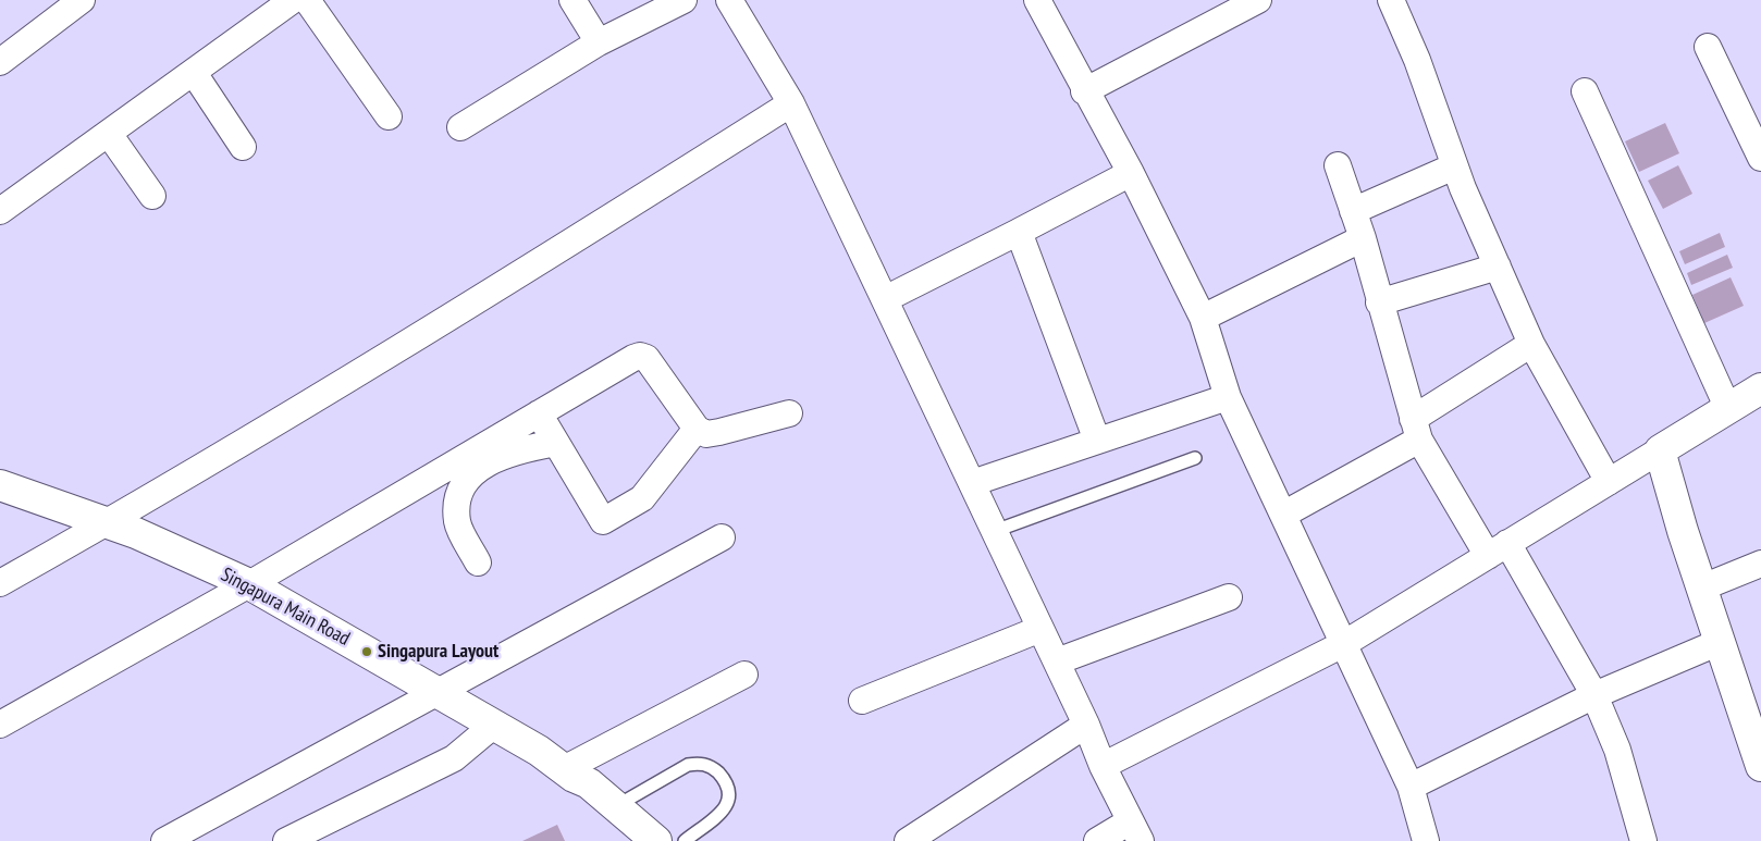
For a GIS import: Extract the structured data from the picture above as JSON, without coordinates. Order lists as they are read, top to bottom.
{
  "streets": {
    "street": ["Singapura Main Road"]
  },
  "places": ["Singapura Layout"]
}
